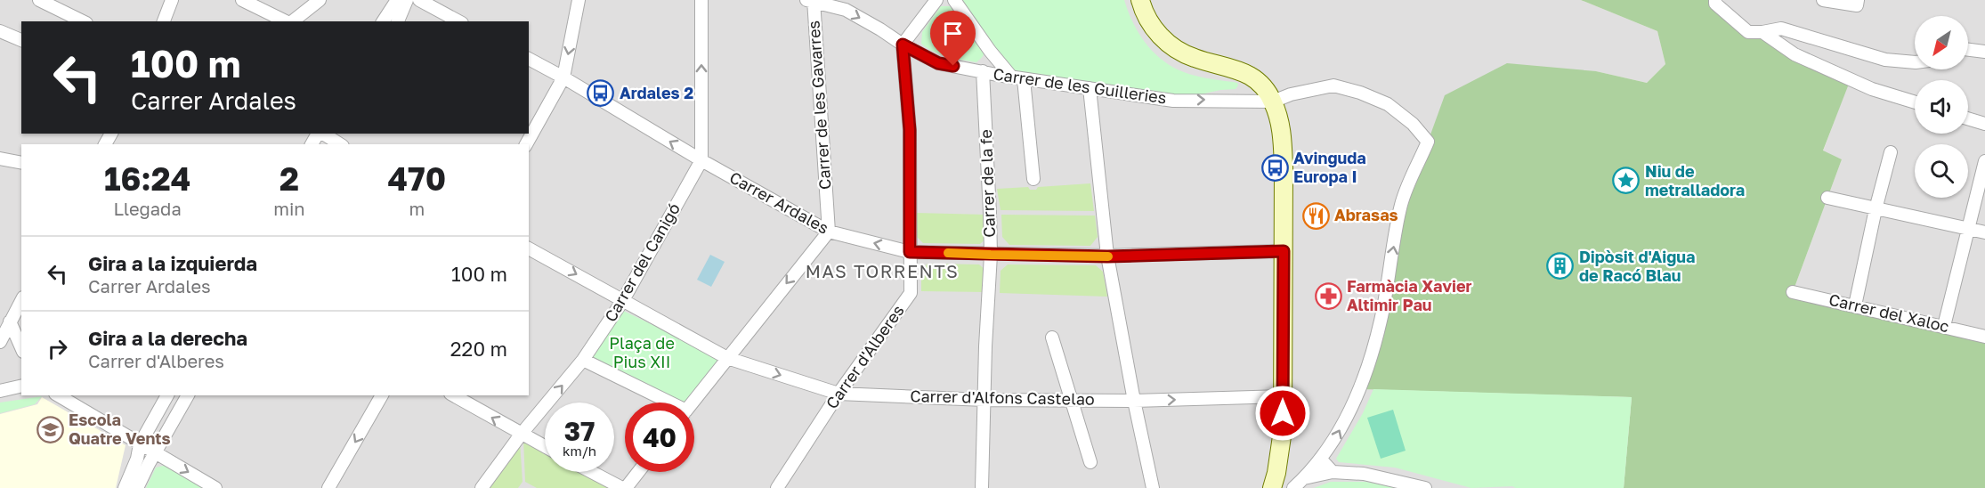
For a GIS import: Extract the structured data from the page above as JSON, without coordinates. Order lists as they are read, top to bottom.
{
  "streets": {
    "street": [
      "Carrer de les Guilleries",
      "Carrer de les Gavarres",
      "Carrer de la fe",
      "Carrer Ardales",
      "Carrer del Canigó",
      "Carrer del Xaloc",
      "Carrer d'Alberes",
      "Carrer d'Alfons Castelao"
    ]
  },
  "crossings": [
    ["Carrer de les Guilleries", "Carrer de les Gavarres"],
    ["Carrer de les Guilleries", "Carrer de la fe"],
    ["Carrer de les Guilleries", "Carrer d'Alberes"],
    ["Carrer de les Gavarres", "Carrer Ardales"],
    ["Carrer de la fe", "Carrer Ardales"],
    ["Carrer de la fe", "Carrer d'Alfons Castelao"],
    ["Carrer Ardales", "Carrer del Canigó"],
    ["Carrer Ardales", "Carrer d'Alberes"],
    ["Carrer del Canigó", "Carrer d'Alfons Castelao"],
    ["Carrer d'Alberes", "Carrer d'Alfons Castelao"]
  ],
  "one_way": ["Carrer del Canigó", "Carrer d'Alfons Castelao"],
  "districts": ["MAS TORRENTS"],
  "parks": ["Plaça de Pius XII"],
  "places": {
    "bus stop": ["Ardales 2", "Avinguda Europa I"],
    "place": ["Niu de metralladora"],
    "restaurant": ["Abrasas"],
    "building": ["Dipòsit d'Aigua de Racó Blau"],
    "pharmacy": ["Farmàcia Xavier Altimir Pau"],
    "school or university": ["Escola Quatre Vents"]
  },
  "north": "bottom left",
  "page": {
    "turn": ["100 m", "Carrer Ardales"],
    "eta": [
      "16:24",
      "Llegada",
      "2",
      "min",
      "470",
      "m"
    ],
    "list": [
      {
        "name": "Gira a la izquierda",
        "note": "Carrer Ardales",
        "value": "100 m"
      },
      {
        "name": "Gira a la derecha",
        "note": "Carrer d'Alberes",
        "value": "220 m"
      }
    ],
    "speed": "37 km/h",
    "limit": "40"
  }
}
